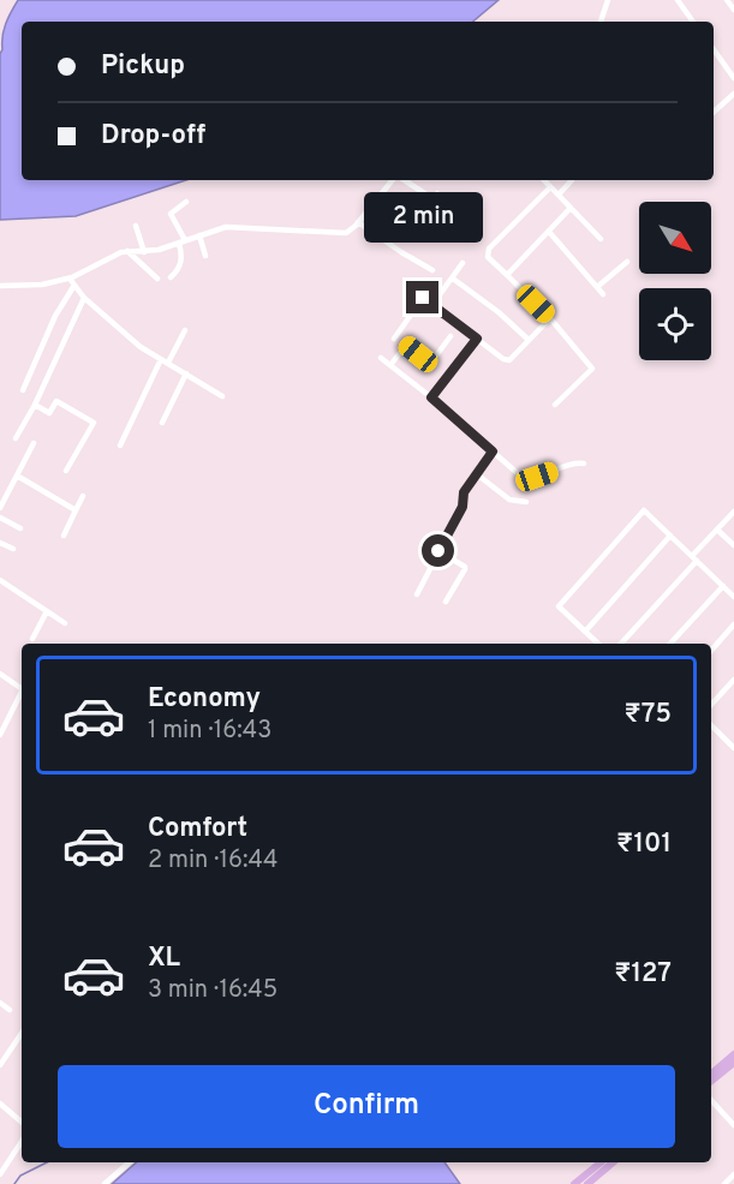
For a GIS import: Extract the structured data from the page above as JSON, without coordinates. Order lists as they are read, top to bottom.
{
  "north": "bottom right",
  "page": {
    "banner": ["Pickup", "Drop-off"],
    "bubble": "2 min",
    "list": [
      {
        "name": "Economy",
        "note": "1 min · 16:43",
        "value": "₹75"
      },
      {
        "name": "Comfort",
        "note": "2 min · 16:44",
        "value": "₹101"
      },
      {
        "name": "XL",
        "note": "3 min · 16:45",
        "value": "₹127"
      }
    ],
    "buttons": "Confirm"
  }
}
